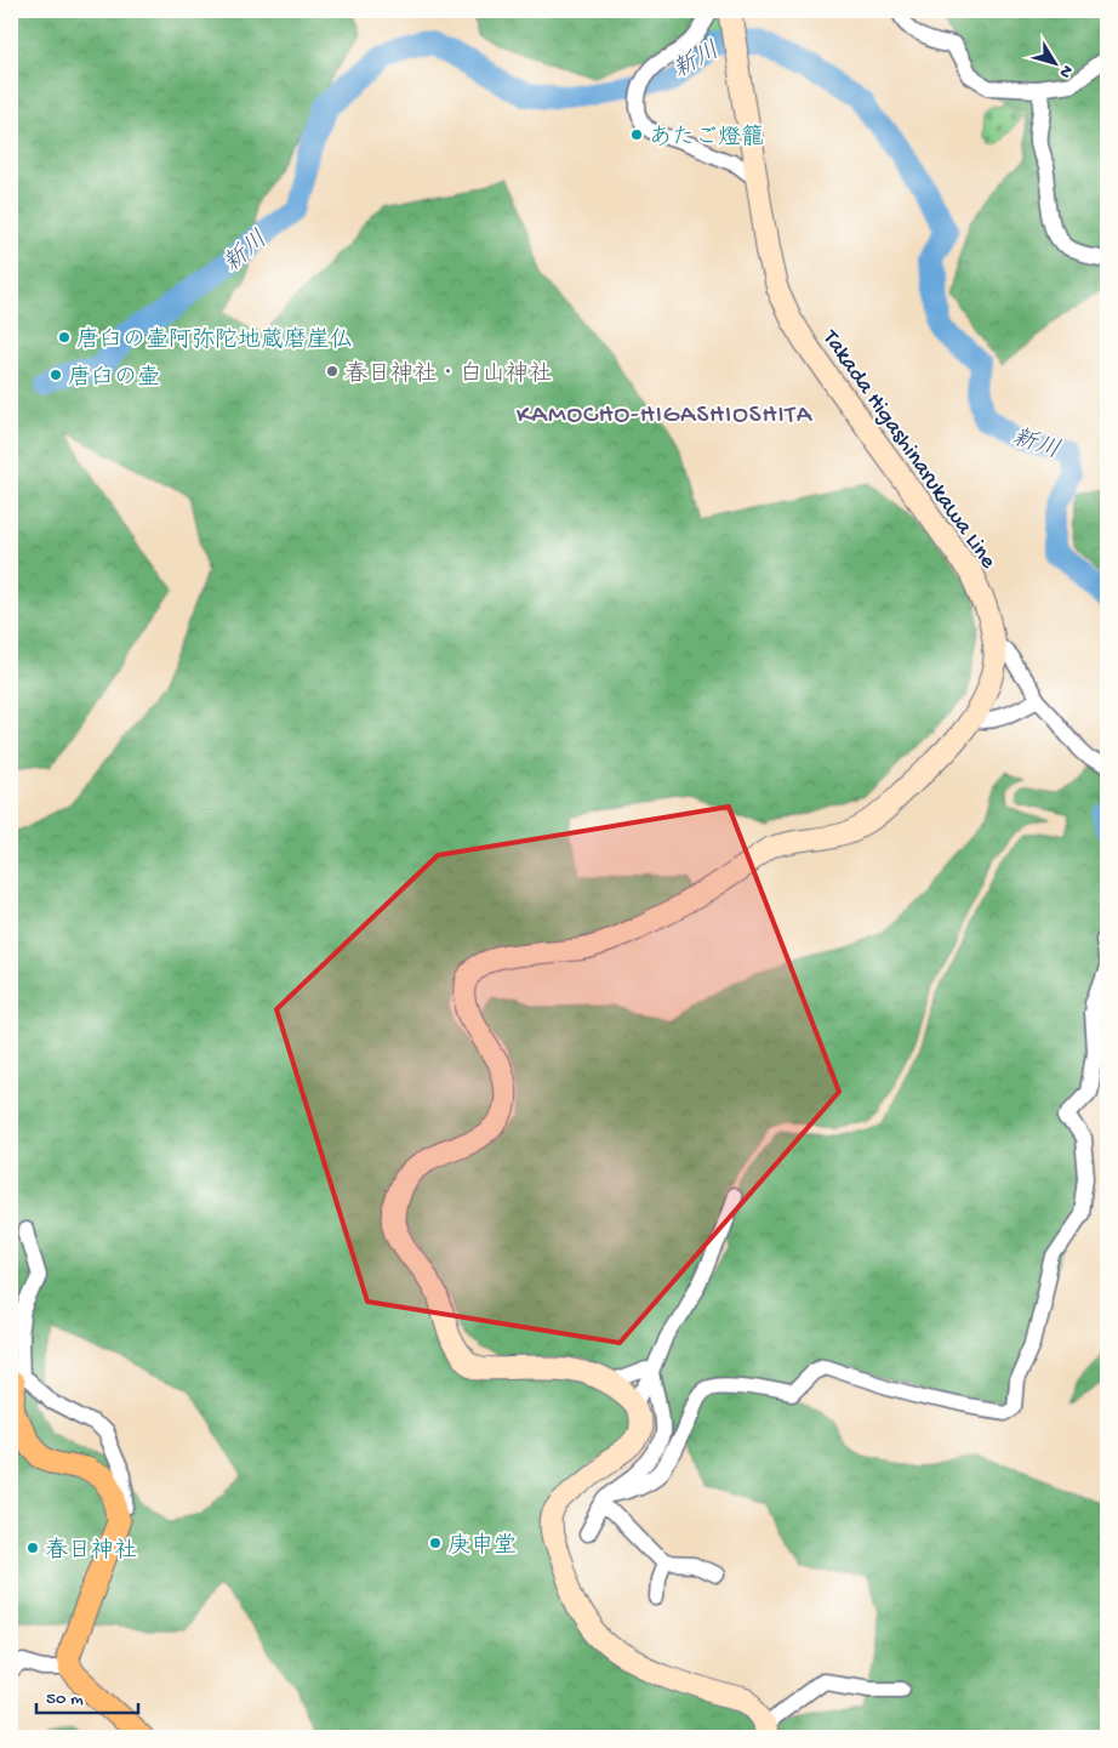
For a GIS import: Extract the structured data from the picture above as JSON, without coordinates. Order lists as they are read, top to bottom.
{
  "streets": {
    "main road": ["Takada Higashinarukawa Line"]
  },
  "districts": ["KAMOCHO-HIGASHIOSHITA"],
  "water": ["新川"],
  "places": [
    "あたご燈籠",
    "唐臼の壷阿弥陀地蔵磨崖仏",
    "春日神社・白山神社",
    "唐臼の壷",
    "庚申堂",
    "春日神社"
  ],
  "scale_bar": "50 m",
  "north": "bottom right"
}
